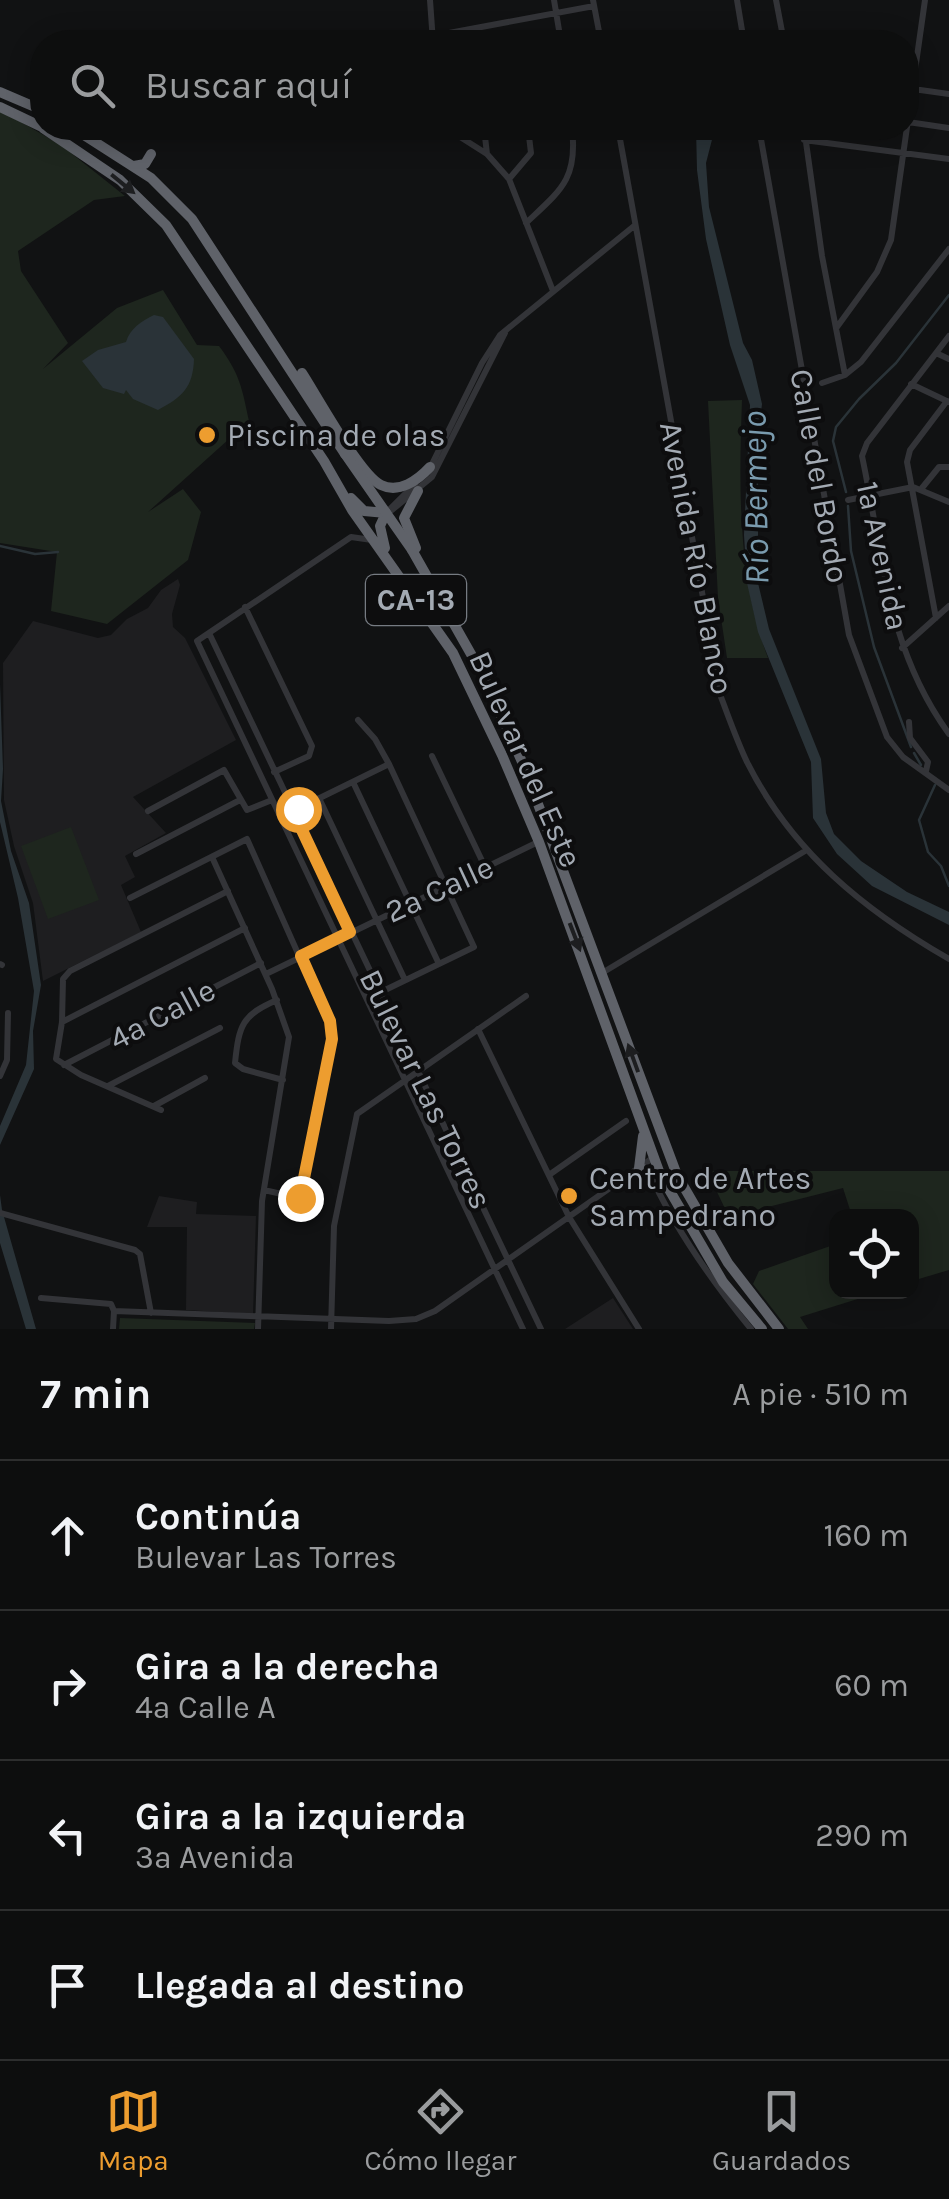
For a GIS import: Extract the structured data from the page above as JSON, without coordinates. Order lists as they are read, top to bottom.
{
  "streets": {
    "highway": ["CA-13", "Bulevar del Este"],
    "street": [
      "Calle del Bordo",
      "1a Avenida",
      "Avenida Río Blanco",
      "2a Calle",
      "4a Calle",
      "Bulevar Las Torres"
    ]
  },
  "crossings": [
    ["Bulevar del Este", "2a Calle"],
    ["2a Calle", "Bulevar Las Torres"]
  ],
  "water": ["Río Bermejo"],
  "places": ["Piscina de olas", "Centro de Artes Sampedrano"],
  "page": {
    "search": "Buscar aquí",
    "heading": ["7 min", "A pie · 510 m"],
    "list": [
      ["Continúa", "Bulevar Las Torres", "160 m"],
      ["Gira a la derecha", "4a Calle A", "60 m"],
      ["Gira a la izquierda", "3a Avenida", "290 m"],
      "Llegada al destino"
    ],
    "nav": ["Mapa", "Cómo llegar", "Guardados"]
  }
}
